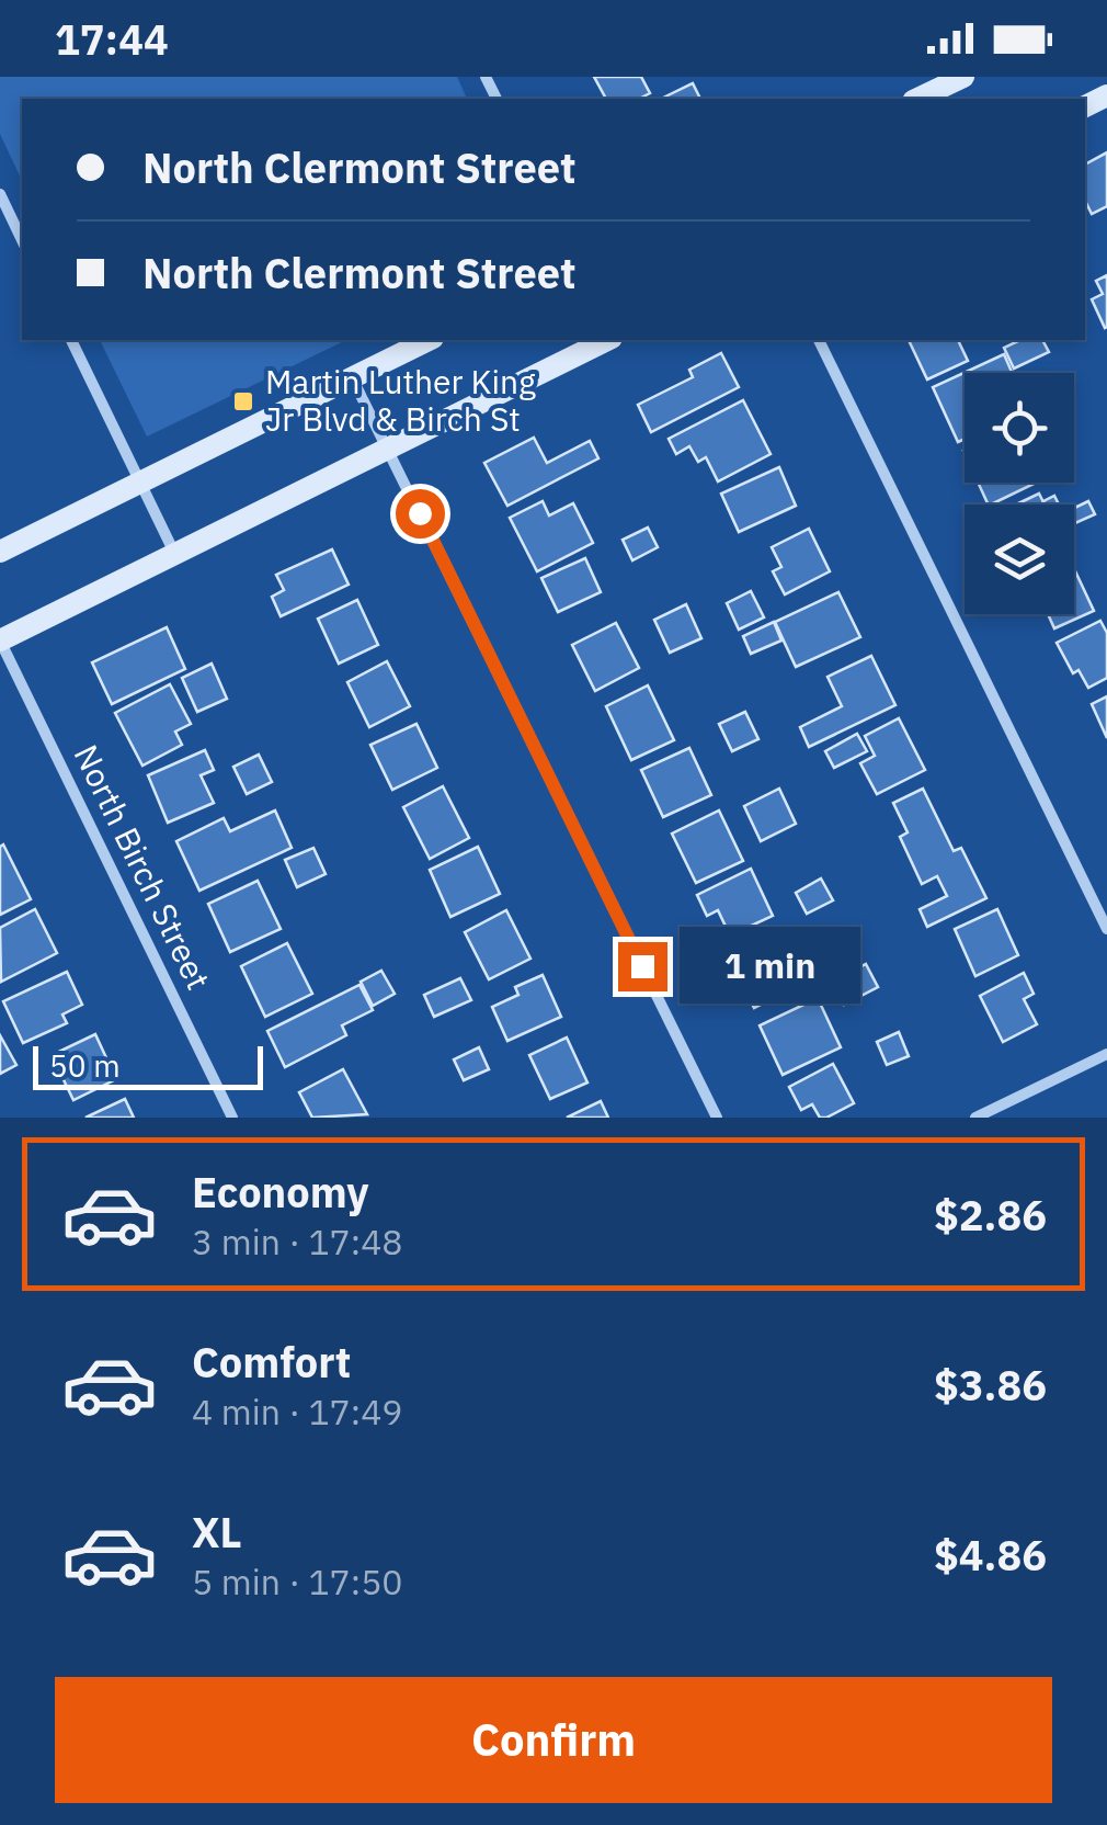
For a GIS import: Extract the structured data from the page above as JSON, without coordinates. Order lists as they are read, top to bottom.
{
  "streets": {
    "street": ["North Birch Street"]
  },
  "places": {
    "transit": ["Martin Luther King Jr Blvd & Birch St"]
  },
  "scale_bar": "50 m",
  "page": {
    "status": "17:44",
    "banner": ["North Clermont Street", "North Clermont Street"],
    "bubble": "1 min",
    "scale": "50 m",
    "list": [
      {
        "name": "Economy",
        "note": "3 min · 17:48",
        "value": "$2.86"
      },
      {
        "name": "Comfort",
        "note": "4 min · 17:49",
        "value": "$3.86"
      },
      {
        "name": "XL",
        "note": "5 min · 17:50",
        "value": "$4.86"
      }
    ],
    "buttons": "Confirm"
  }
}
